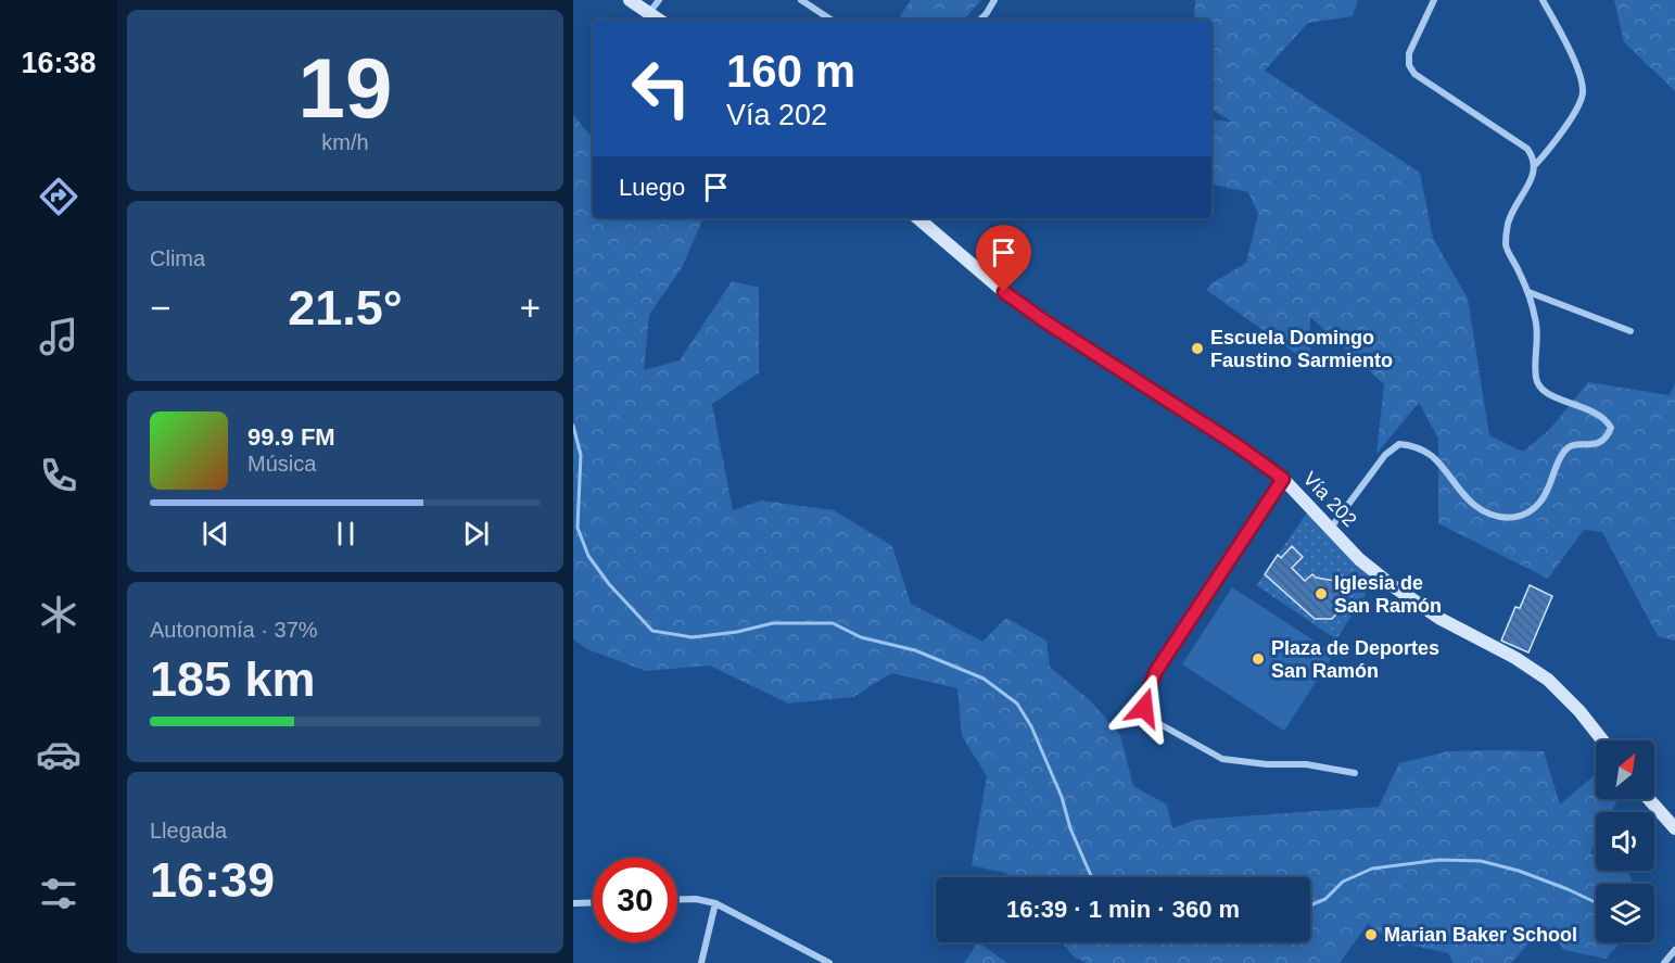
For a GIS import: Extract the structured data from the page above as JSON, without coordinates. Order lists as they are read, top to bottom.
{
  "streets": {
    "main road": ["Vía 202"]
  },
  "places": [
    "Escuela Domingo Faustino Sarmiento",
    "Iglesia de San Ramón",
    "Plaza de Deportes San Ramón",
    "Marian Baker School"
  ],
  "north": "top right",
  "page": {
    "tabs": "16:38",
    "tile": [
      ["19", "km/h"],
      "Clima",
      ["Autonomía · 37%", "185 km"],
      ["Llegada", "16:39"]
    ],
    "turn": ["160 m", "Vía 202"],
    "then": "Luego",
    "heat": ["−", "21.5°", "+"],
    "song": ["99.9 FM", "Música"],
    "limit": "30",
    "trip": "16:39 · 1 min · 360 m"
  }
}
